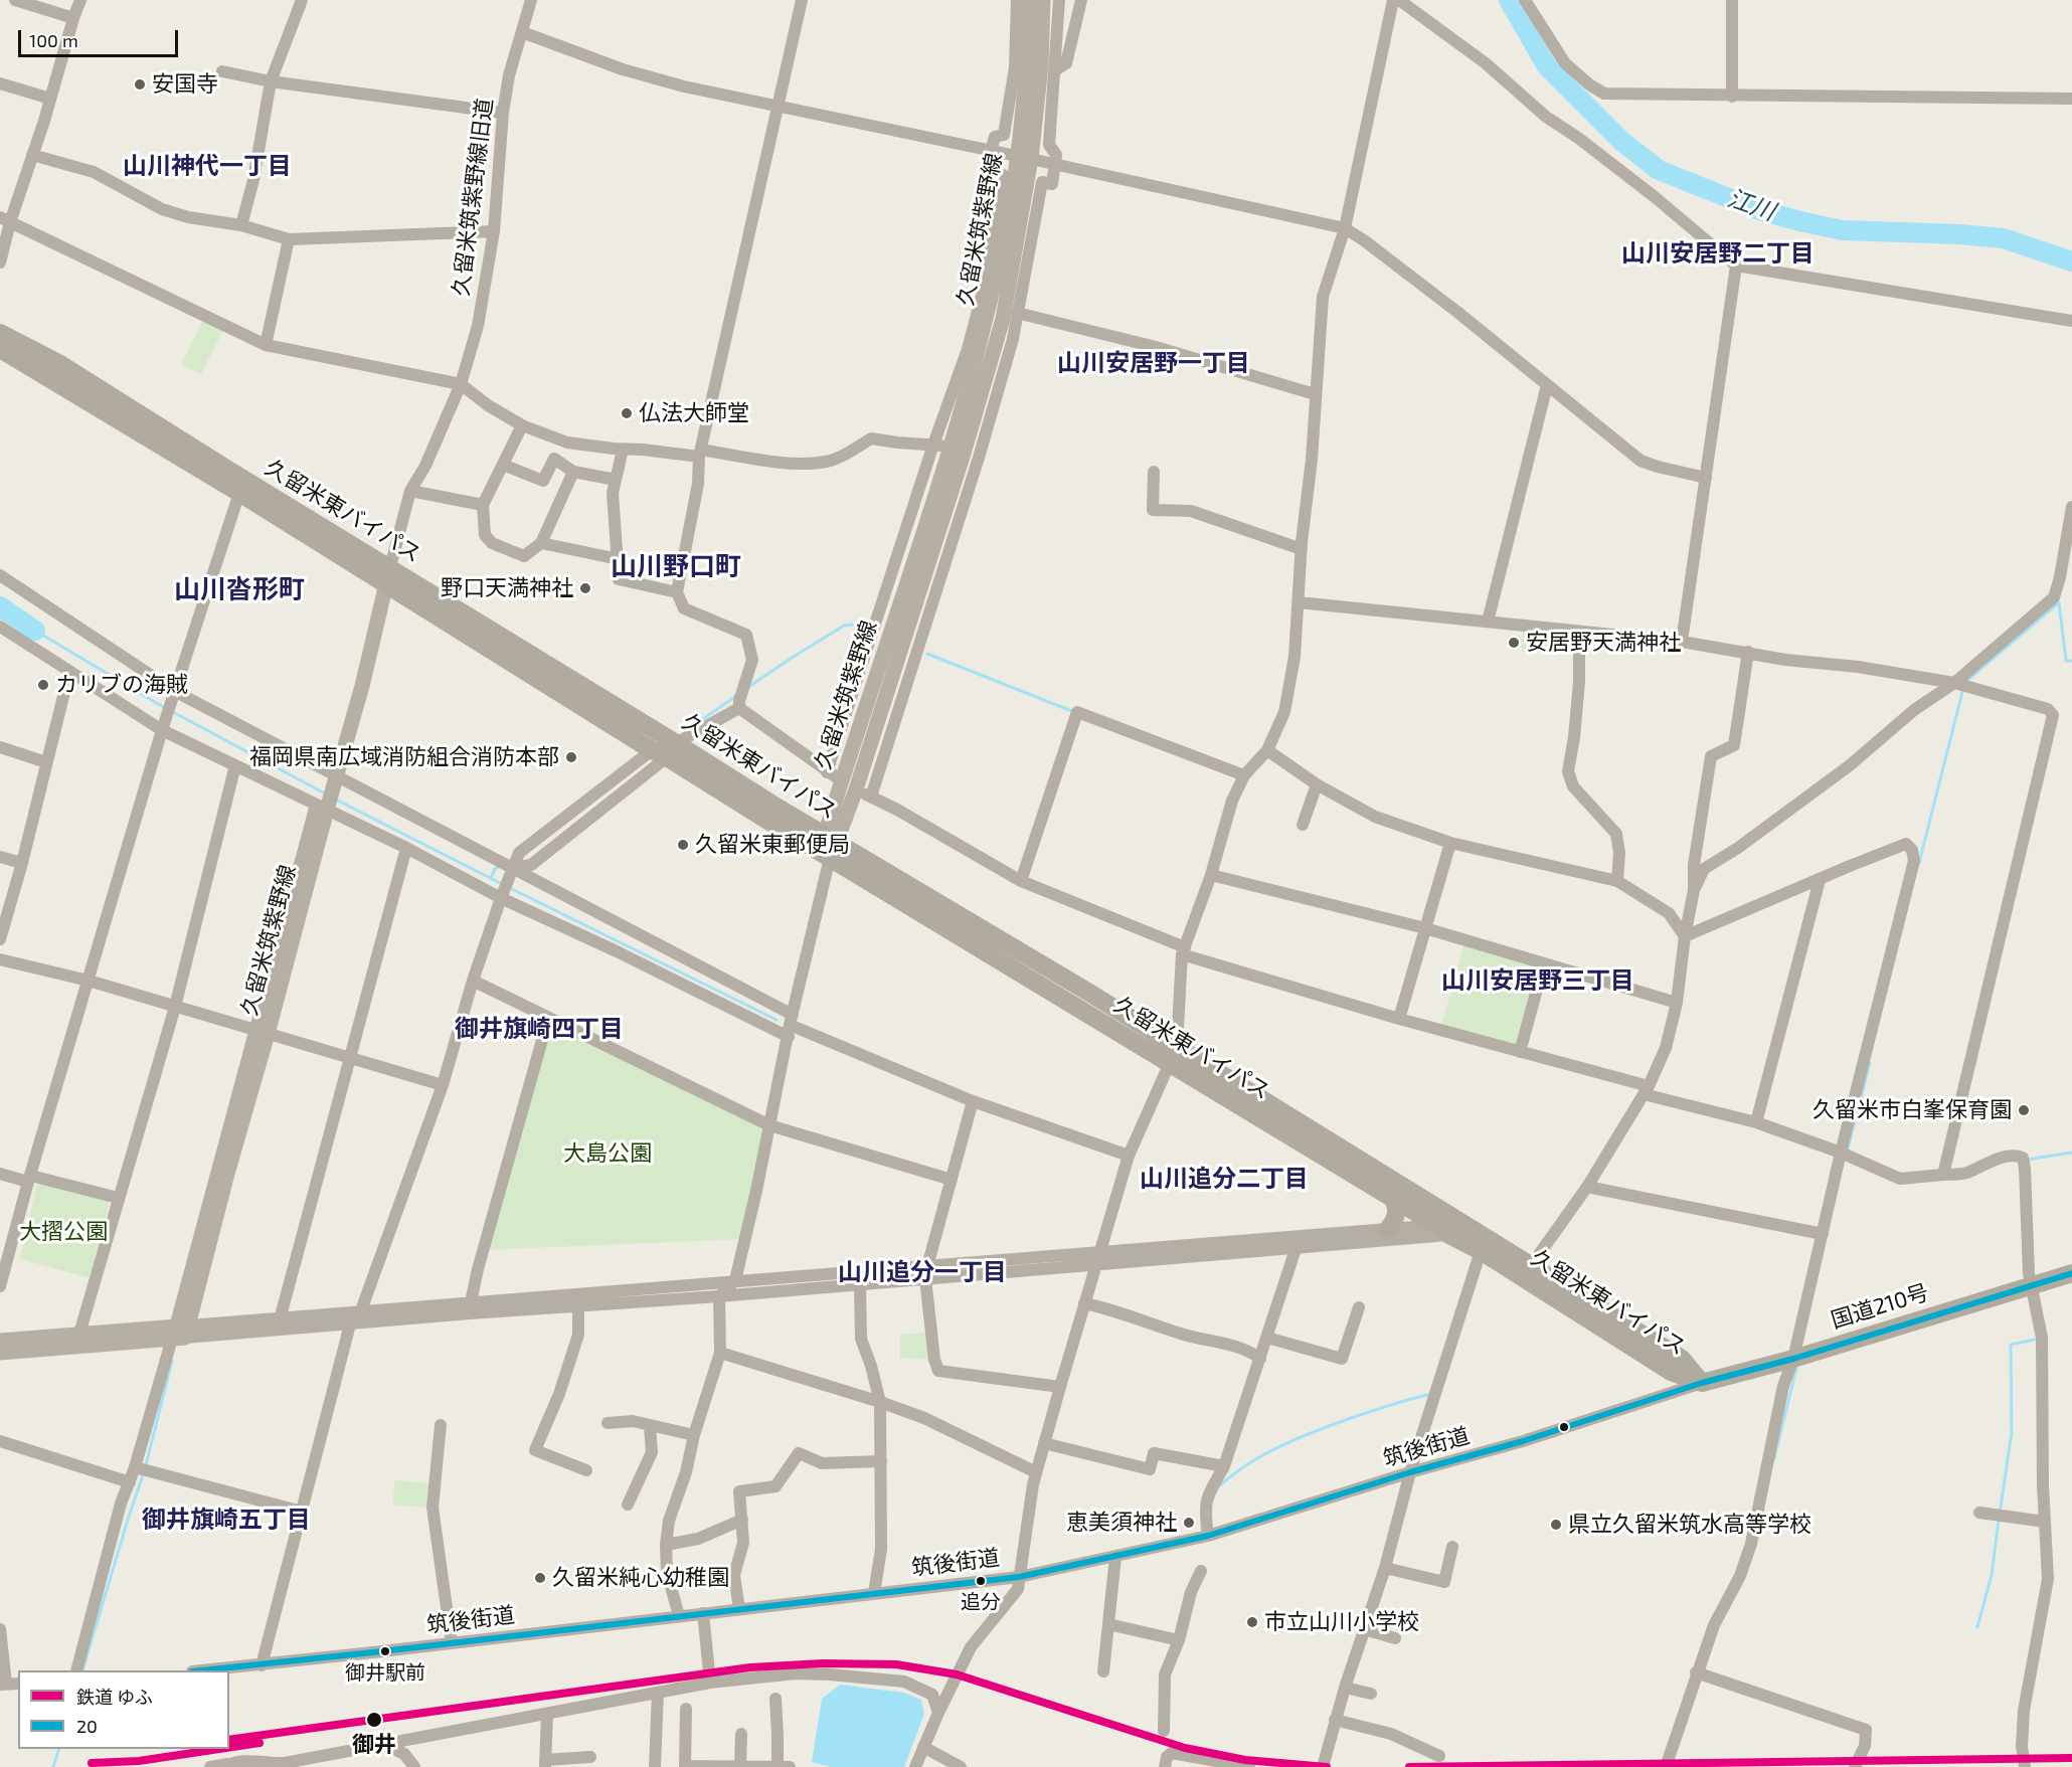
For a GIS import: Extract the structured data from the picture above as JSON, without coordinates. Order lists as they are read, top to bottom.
{
  "streets": {
    "highway": ["久留米東バイパス", "国道210号"],
    "main road": ["久留米筑紫野線"],
    "street": ["久留米筑紫野線旧道", "筑後街道"]
  },
  "crossings": [
    ["久留米筑紫野線旧道", "久留米筑紫野線"],
    ["久留米筑紫野線旧道", "久留米東バイパス"],
    ["久留米筑紫野線", "久留米東バイパス"],
    ["久留米東バイパス", "国道210号"],
    ["久留米東バイパス", "筑後街道"],
    ["国道210号", "筑後街道"]
  ],
  "districts": [
    "山川神代一丁目",
    "山川安居野二丁目",
    "山川安居野一丁目",
    "山川野口町",
    "山川沓形町",
    "山川安居野三丁目",
    "御井旗崎四丁目",
    "山川追分二丁目",
    "山川追分一丁目",
    "御井旗崎五丁目"
  ],
  "water": ["江川"],
  "parks": ["大島公園", "大摺公園"],
  "places": [
    "安国寺",
    "仏法大師堂",
    "野口天満神社",
    "安居野天満神社",
    "カリブの海賊",
    "福岡県南広域消防組合消防本部",
    "久留米東郵便局",
    "久留米市白峯保育園",
    "恵美須神社",
    "県立久留米筑水高等学校",
    "久留米純心幼稚園",
    "追分",
    "市立山川小学校",
    "御井駅前",
    "御井"
  ],
  "lines": ["transit line 20", "rail line ゆふ"],
  "legend": ["鉄道 ゆふ", "20"],
  "scale_bar": "100 m"
}
